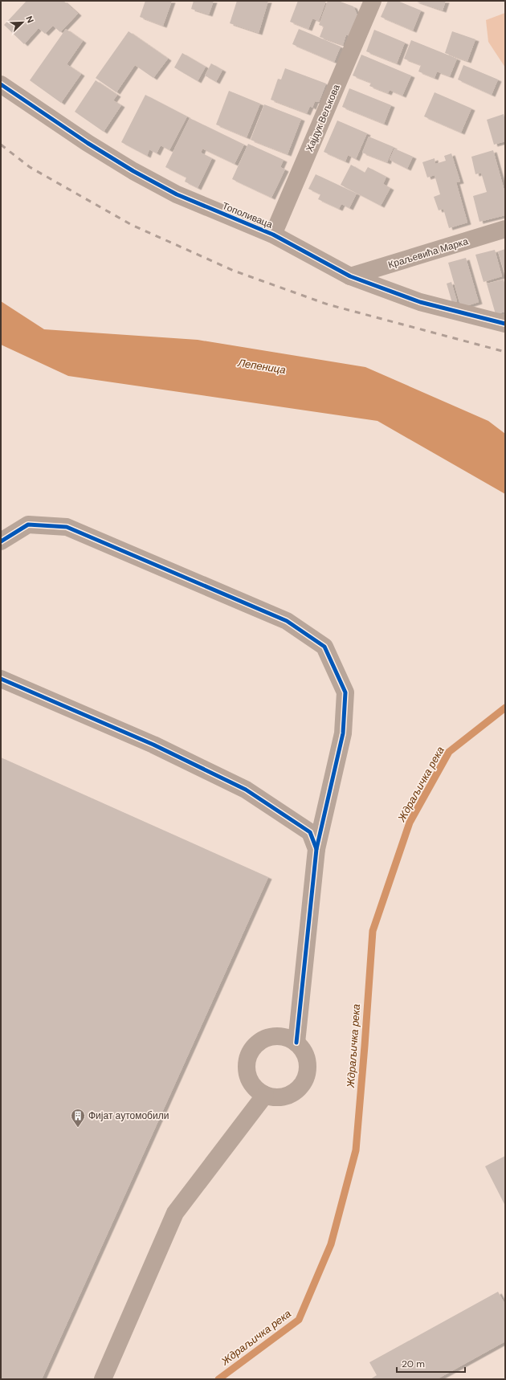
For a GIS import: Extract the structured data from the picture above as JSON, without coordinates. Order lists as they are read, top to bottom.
{
  "streets": {
    "street": ["Хајдук Вељкова", "Тополиваца", "Краљевића Марка"]
  },
  "crossings": [
    ["Хајдук Вељкова", "Тополиваца"],
    ["Тополиваца", "Краљевића Марка"]
  ],
  "water": ["Лепеница", "Ждраљичка река"],
  "places": {
    "building": ["Фијат аутомобили"]
  },
  "scale_bar": "20 m",
  "north": "top right"
}
